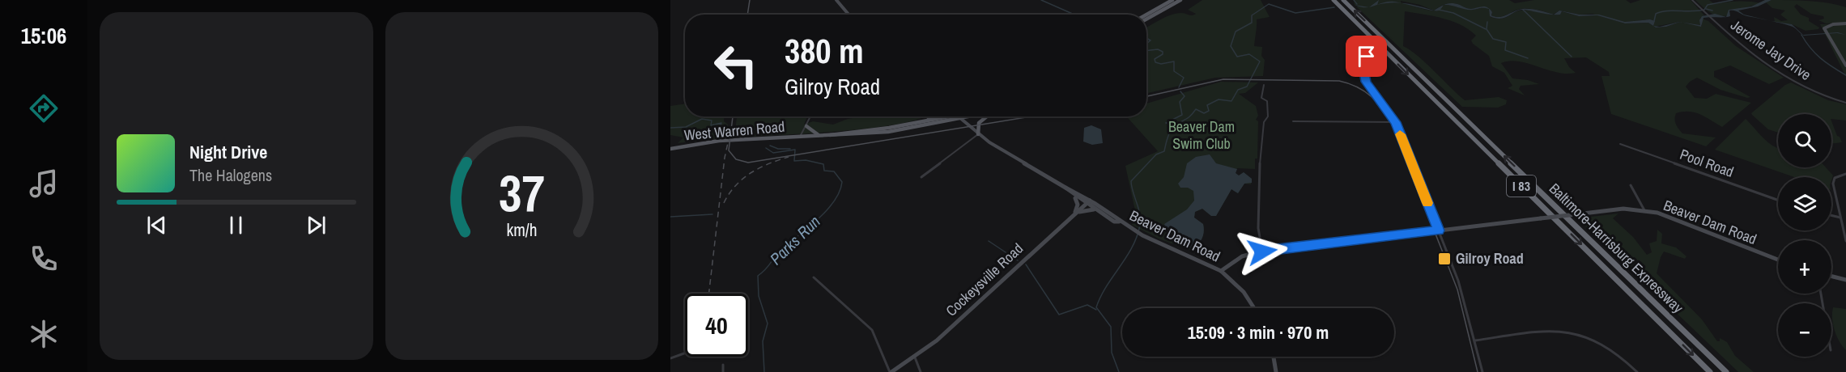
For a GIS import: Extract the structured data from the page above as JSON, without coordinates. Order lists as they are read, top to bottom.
{
  "streets": {
    "highway": ["I 83", "Baltimore-Harrisburg Expressway"],
    "main road": ["West Warren Road"],
    "street": [
      "Jerome Jay Drive",
      "Pool Road",
      "Beaver Dam Road",
      "Cockeysville Road"
    ]
  },
  "crossings": [
    ["West Warren Road", "Beaver Dam Road"],
    ["Beaver Dam Road", "Cockeysville Road"]
  ],
  "water": ["Parks Run"],
  "parks": ["Beaver Dam Swim Club"],
  "places": {
    "transit": ["Gilroy Road"]
  },
  "page": {
    "tabs": "15:06",
    "turn": ["380 m", "Gilroy Road"],
    "map_buttons": ["+", "−"],
    "song": ["Night Drive", "The Halogens"],
    "limit": "40",
    "trip": "15:09 · 3 min · 970 m",
    "gauge": ["37", "km/h"]
  }
}
